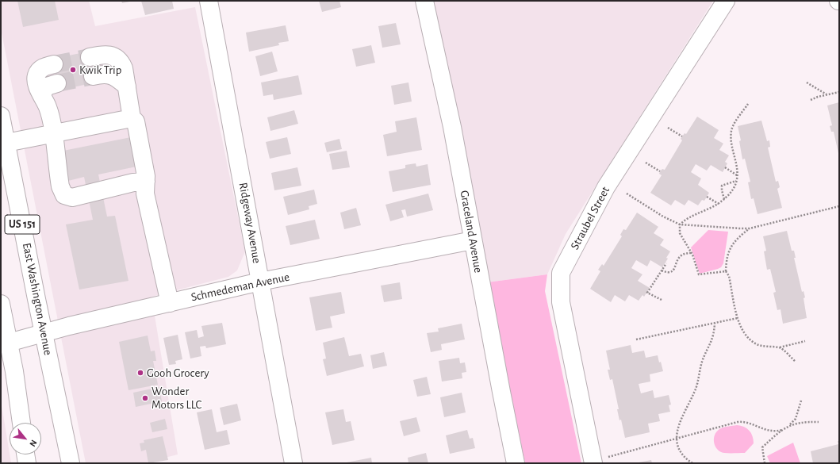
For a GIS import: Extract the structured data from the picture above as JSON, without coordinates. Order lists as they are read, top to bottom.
{
  "streets": {
    "street": [
      "Straubel Street",
      "Ridgeway Avenue",
      "US 151",
      "Graceland Avenue",
      "Schmedeman Avenue",
      "East Washington Avenue"
    ]
  },
  "crossings": [
    ["Ridgeway Avenue", "Schmedeman Avenue"],
    ["Graceland Avenue", "Schmedeman Avenue"],
    ["Schmedeman Avenue", "East Washington Avenue"]
  ],
  "places": ["Kwik Trip", "Gooh Grocery", "Wonder Motors LLC"],
  "north": "bottom right"
}
